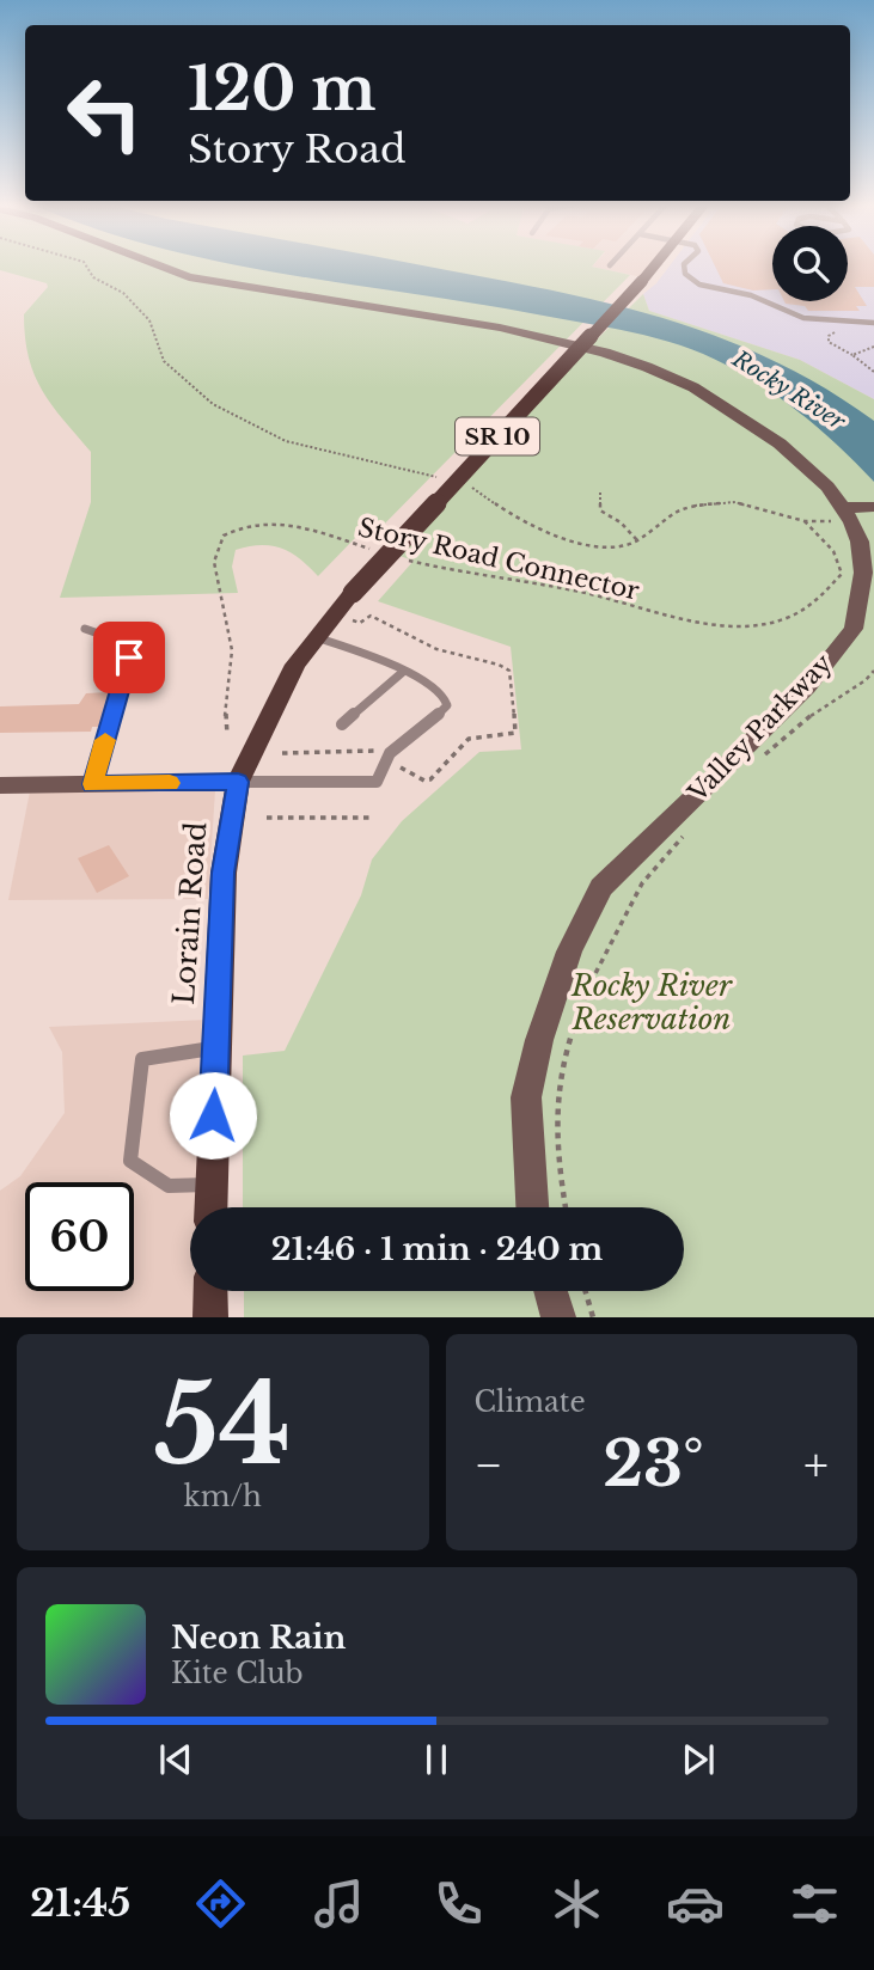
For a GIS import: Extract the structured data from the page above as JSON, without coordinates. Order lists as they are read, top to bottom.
{
  "streets": {
    "main road": ["SR 10", "Lorain Road"],
    "street": ["Valley Parkway"],
    "path": ["Story Road Connector"]
  },
  "water": ["Rocky River"],
  "parks": ["Rocky River Reservation"],
  "page": {
    "turn": ["120 m", "Story Road"],
    "limit": "60",
    "trip": "21:46 · 1 min · 240 m",
    "tile": [
      ["54", "km/h"],
      "Climate"
    ],
    "heat": ["−", "23°", "+"],
    "song": ["Neon Rain", "Kite Club"],
    "tabs": "21:45"
  }
}
